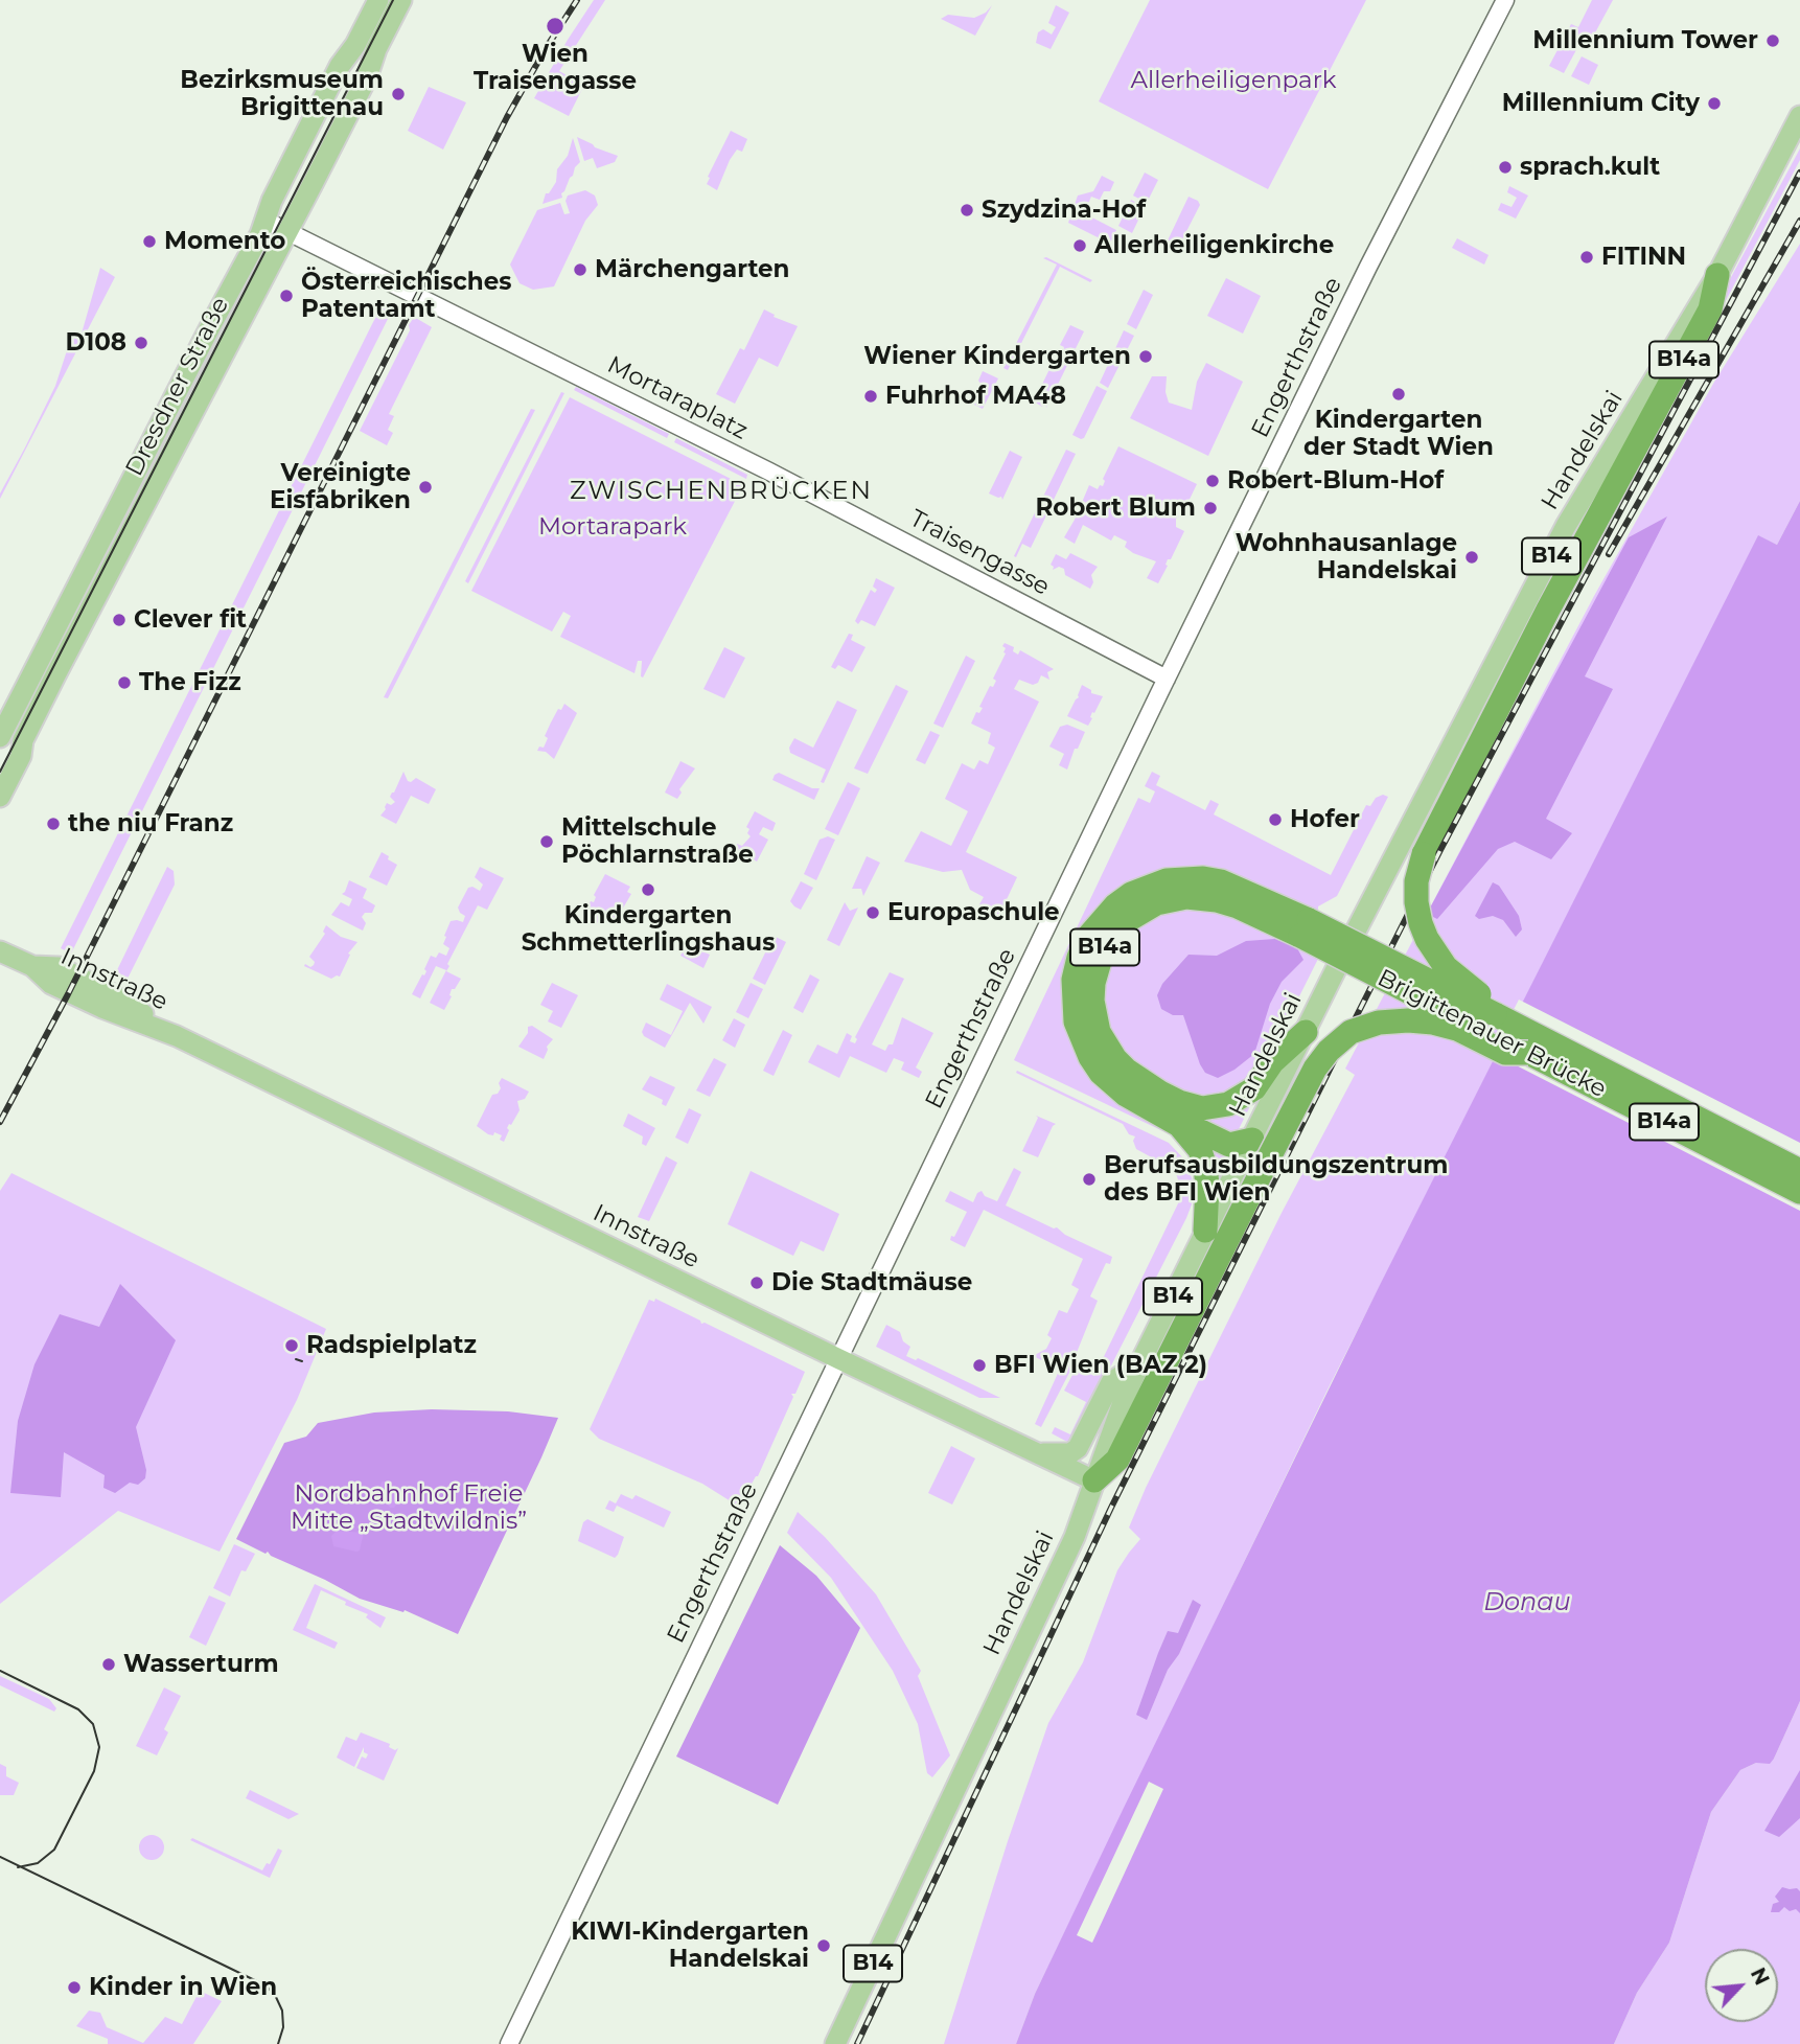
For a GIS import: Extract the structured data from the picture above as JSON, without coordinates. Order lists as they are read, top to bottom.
{
  "streets": {
    "highway": ["B14a", "Brigittenauer Brücke"],
    "main road": [
      "Dresdner Straße",
      "Handelskai",
      "B14",
      "Innstraße"
    ],
    "street": ["Engerthstraße", "Mortaraplatz", "Traisengasse"]
  },
  "crossings": [
    ["Engerthstraße", "Traisengasse"],
    ["Engerthstraße", "Innstraße"],
    ["B14a", "Handelskai"],
    ["B14a", "Innstraße"],
    ["B14a", "Brigittenauer Brücke"],
    ["Dresdner Straße", "Mortaraplatz"],
    ["Mortaraplatz", "Traisengasse"],
    ["Handelskai", "Innstraße"]
  ],
  "districts": ["ZWISCHENBRÜCKEN"],
  "water": ["Donau"],
  "parks": ["Allerheiligenpark", "Mortarapark", "Nordbahnhof Freie Mitte „Stadtwildnis”"],
  "places": [
    "Wien Traisengasse",
    "Millennium Tower",
    "Bezirksmuseum Brigittenau",
    "Millennium City",
    "sprach.kult",
    "Szydzina-Hof",
    "Momento",
    "Allerheiligenkirche",
    "FITINN",
    "Märchengarten",
    "Österreichisches Patentamt",
    "D108",
    "Wiener Kindergarten",
    "Kindergarten der Stadt Wien",
    "Fuhrhof MA48",
    "Robert-Blum-Hof",
    "Vereinigte Eisfabriken",
    "Robert Blum",
    "Wohnhausanlage Handelskai",
    "Clever fit",
    "The Fizz",
    "Hofer",
    "the niu Franz",
    "Mittelschule Pöchlarnstraße",
    "Kindergarten Schmetterlingshaus",
    "Europaschule",
    "Berufsausbildungszentrum des BFI Wien",
    "Die Stadtmäuse",
    "Radspielplatz",
    "BFI Wien (BAZ 2)",
    "Wasserturm",
    "KIWI-Kindergarten Handelskai",
    "Kinder in Wien"
  ],
  "north": "top right"
}
